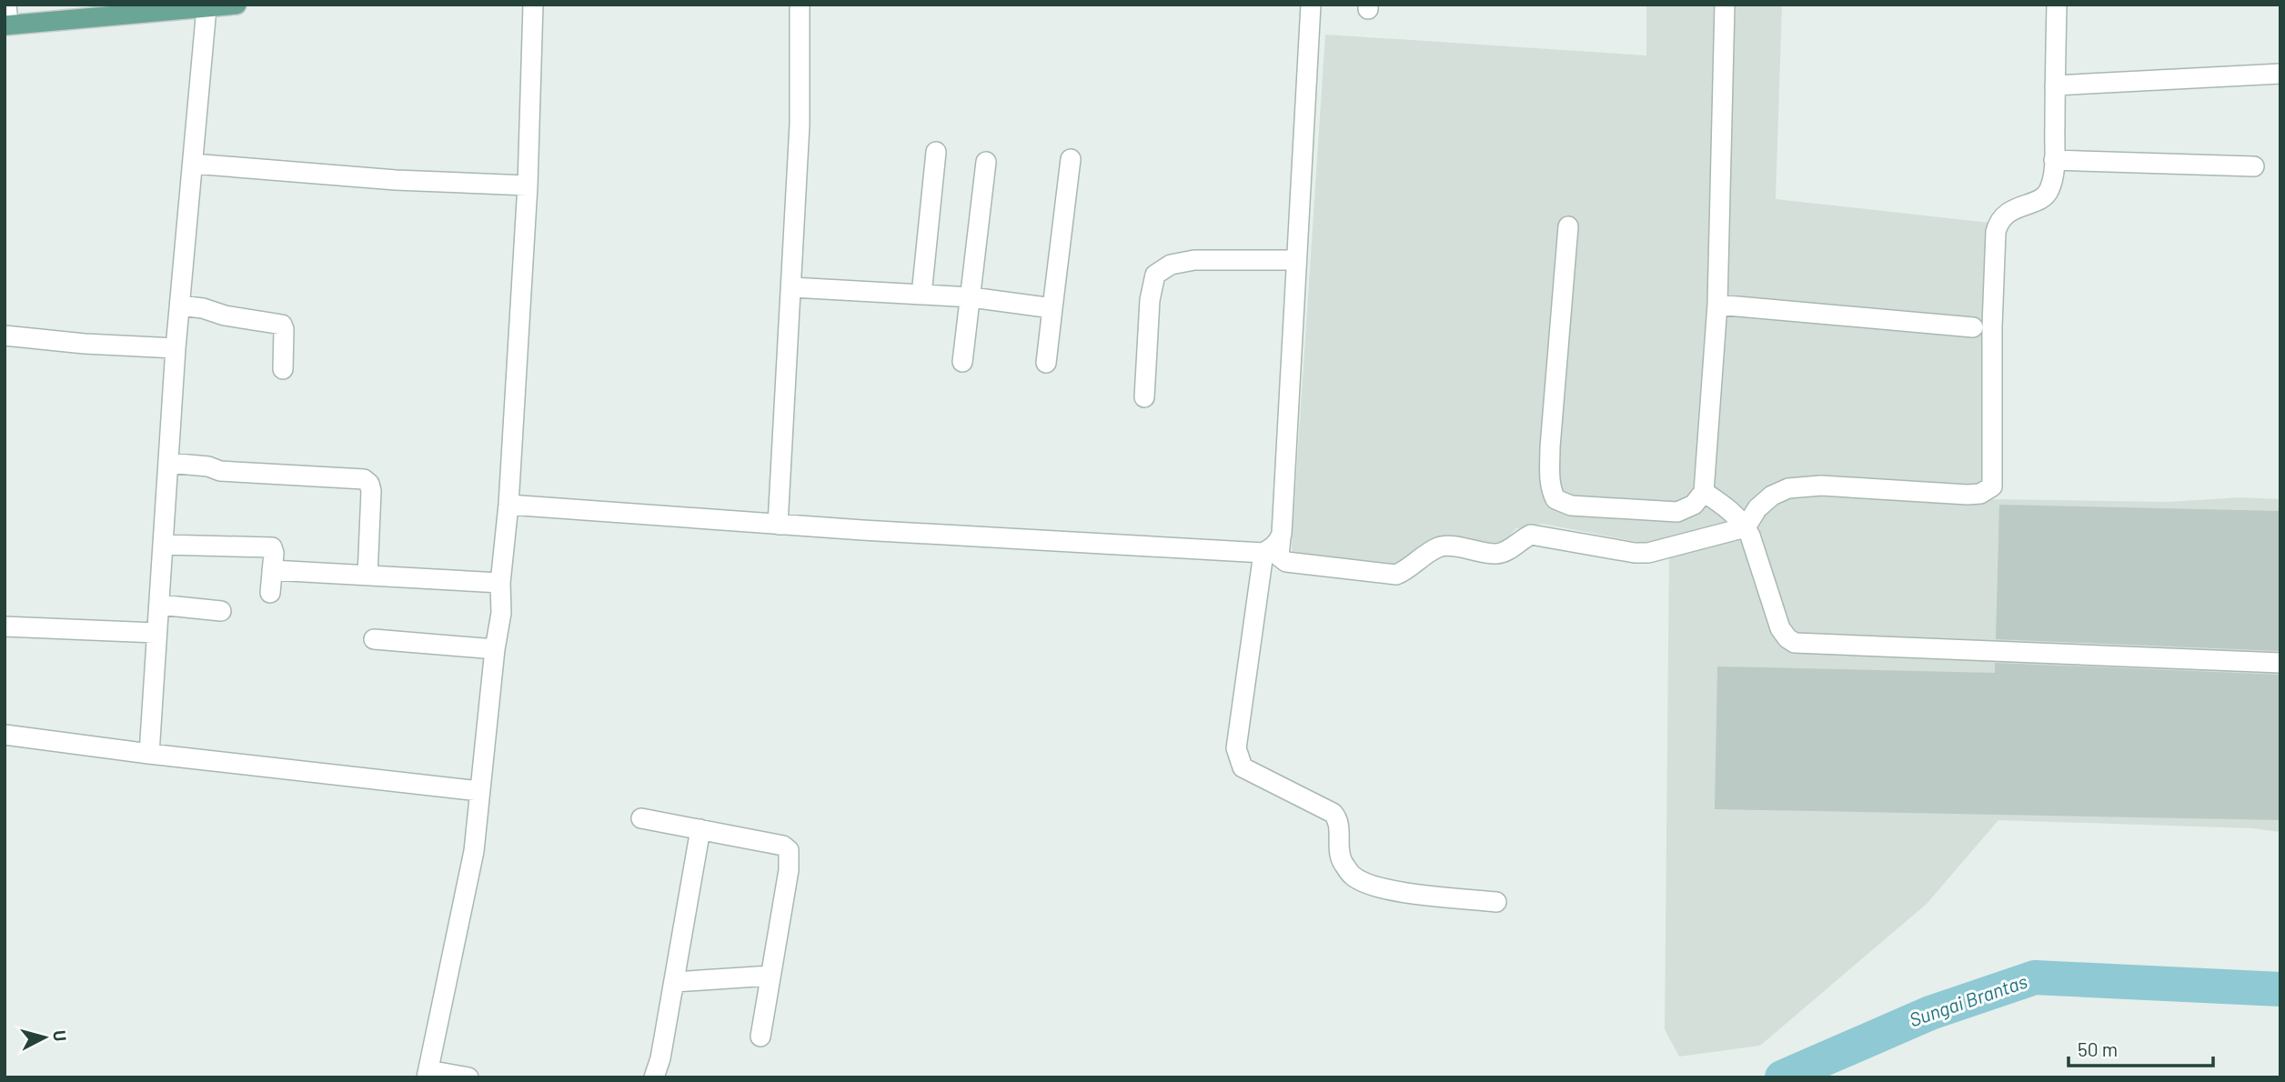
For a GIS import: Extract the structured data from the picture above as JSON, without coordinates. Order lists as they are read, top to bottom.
{
  "water": ["Sungai Brantas"],
  "scale_bar": "50 m",
  "north": "right"
}
